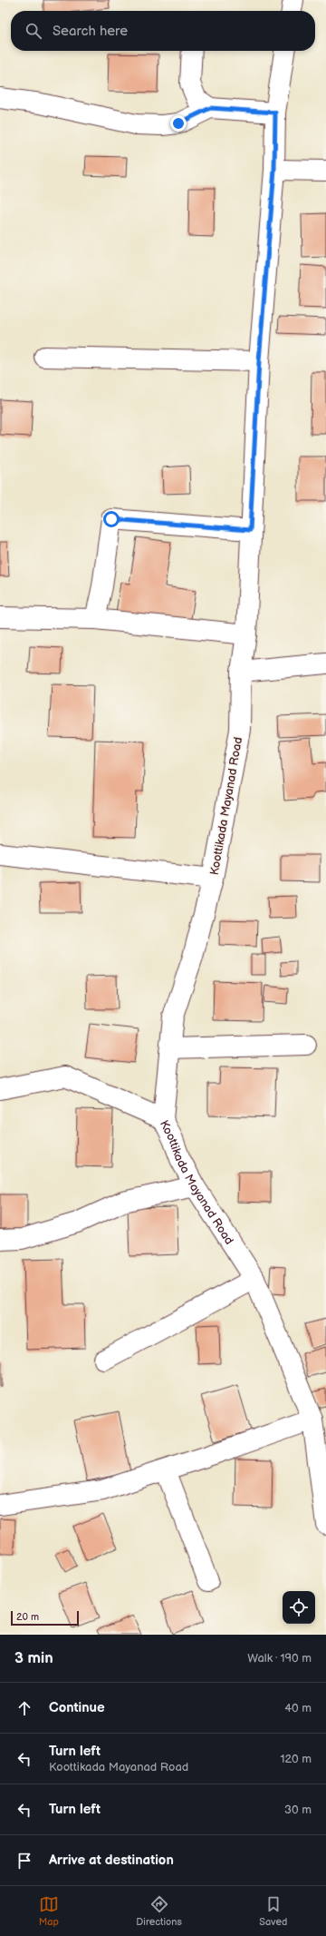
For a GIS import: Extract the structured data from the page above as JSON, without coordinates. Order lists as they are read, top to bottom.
{
  "streets": {
    "street": ["Koottikada Mayanad Road"]
  },
  "scale_bar": "20 m",
  "page": {
    "search": "Search here",
    "scale": "20 m",
    "heading": ["3 min", "Walk · 190 m"],
    "list": [
      ["Continue", "40 m"],
      ["Turn left", "Koottikada Mayanad Road", "120 m"],
      ["Turn left", "30 m"],
      "Arrive at destination"
    ],
    "nav": ["Map", "Directions", "Saved"]
  }
}
